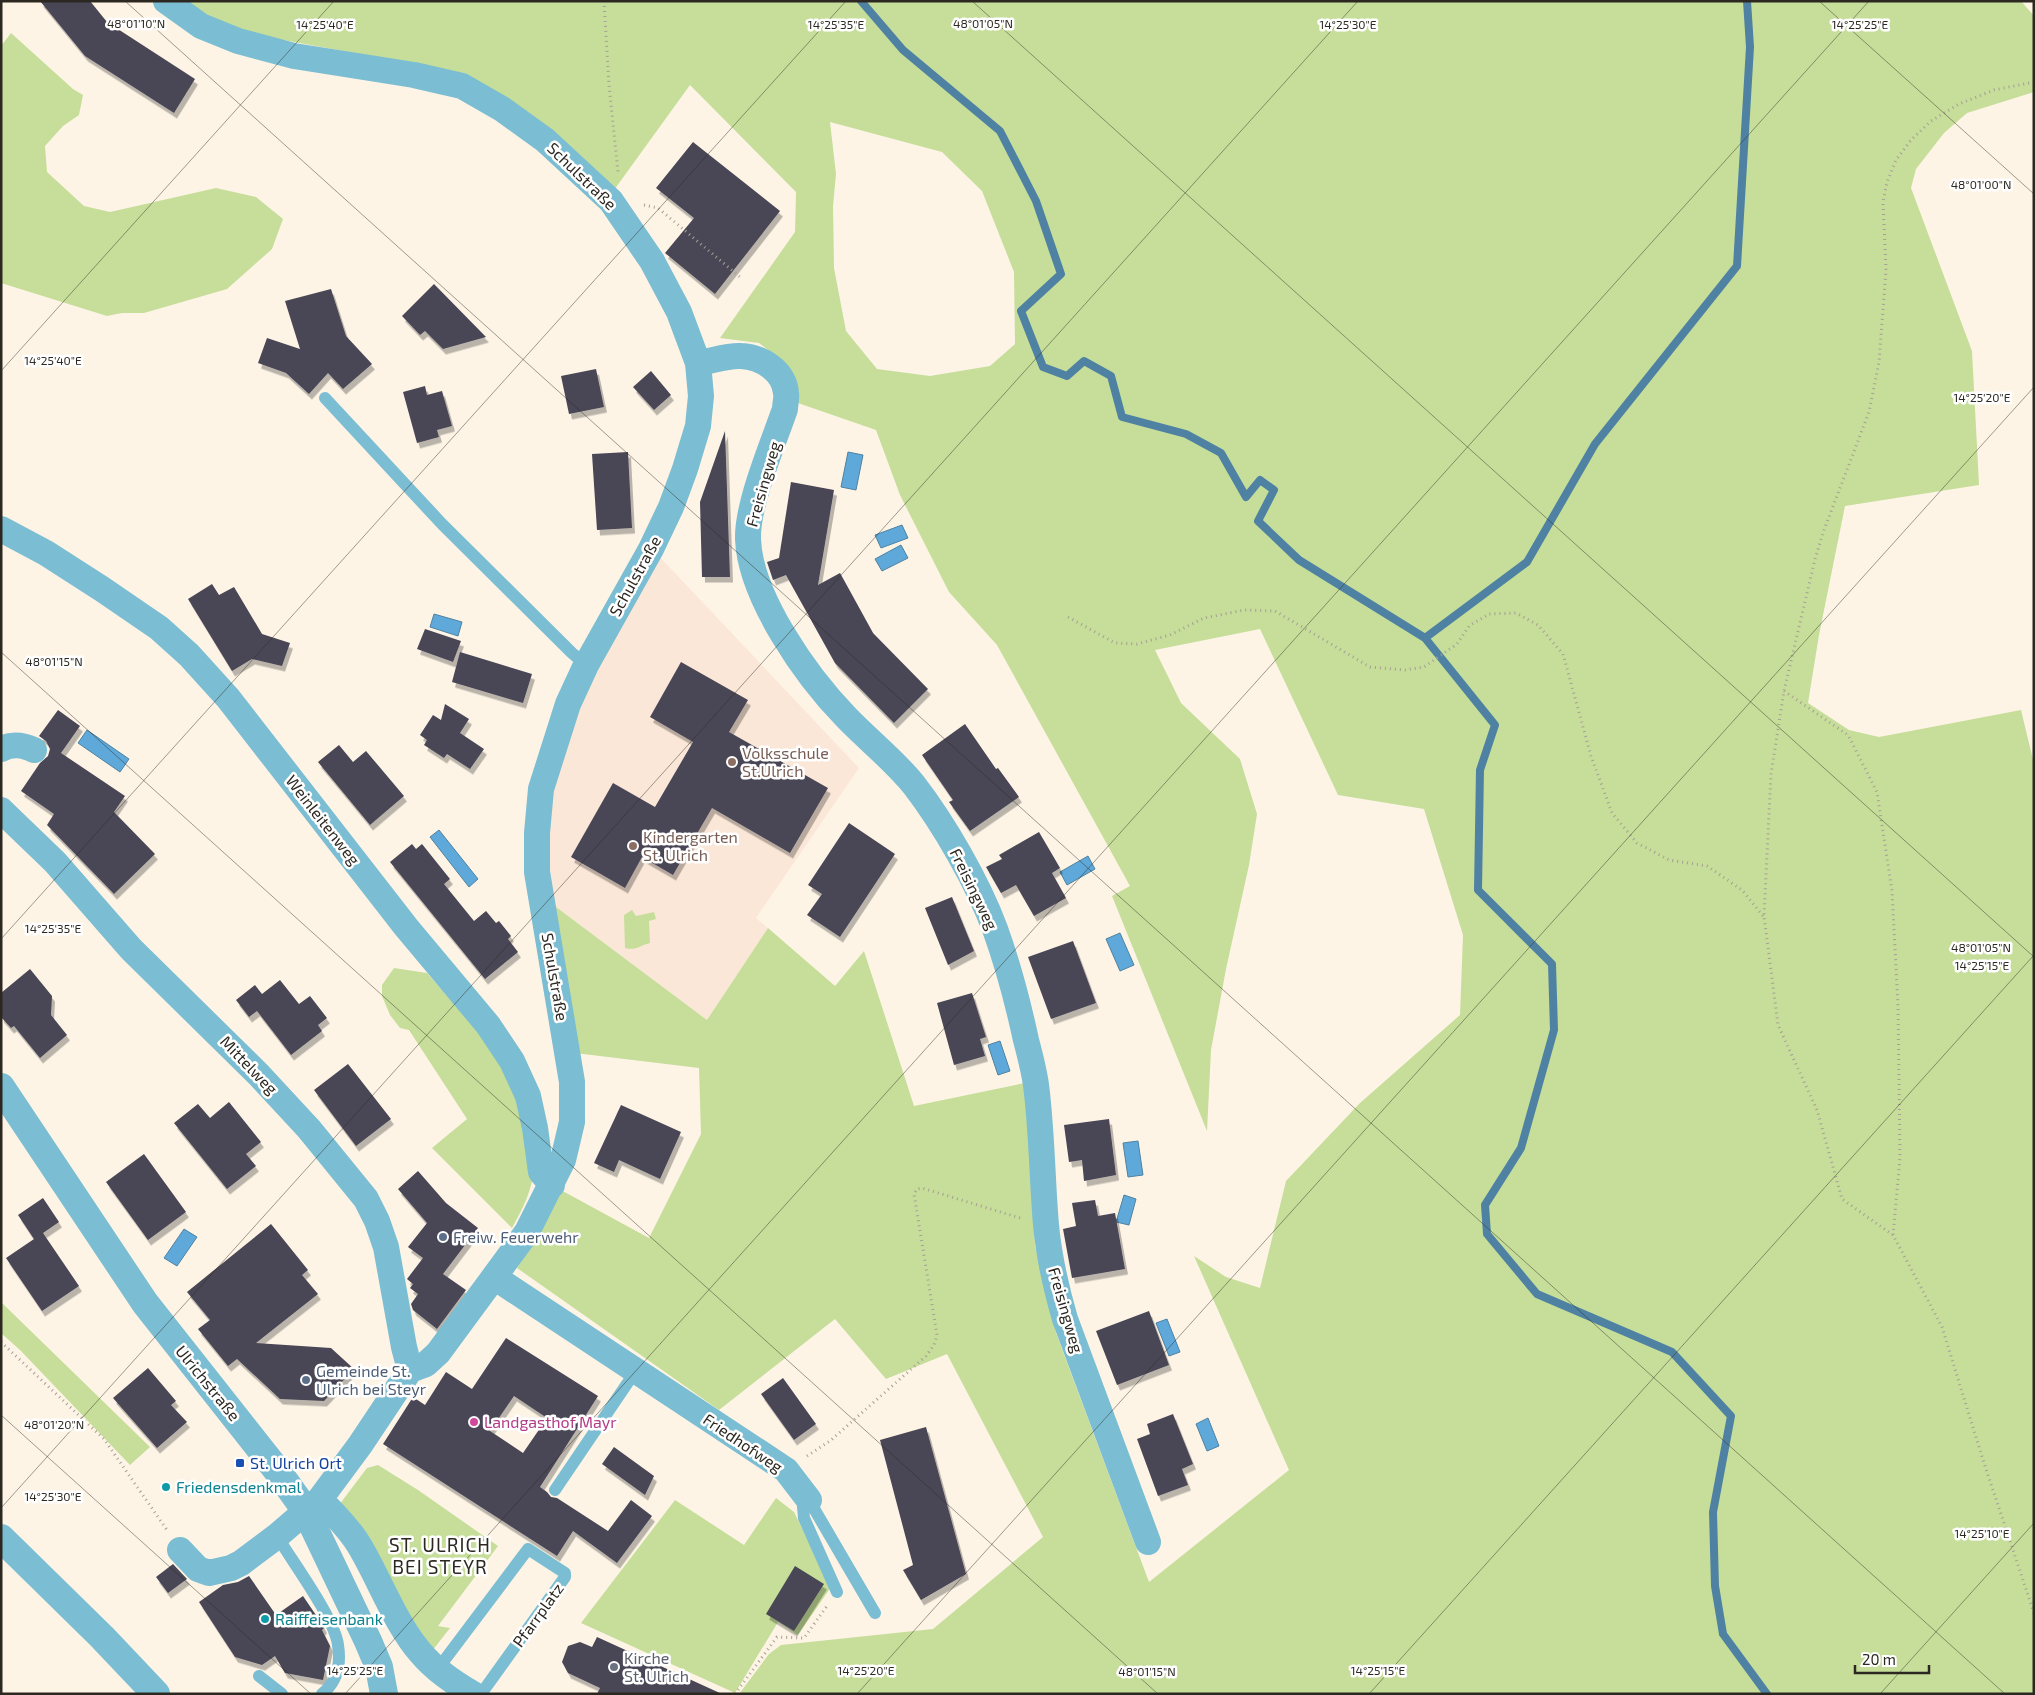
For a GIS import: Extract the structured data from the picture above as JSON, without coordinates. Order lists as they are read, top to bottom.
{
  "streets": {
    "street": [
      "Schulstraße",
      "Freisingweg",
      "Weinleitenweg",
      "Mittelweg",
      "Ulrichstraße",
      "Friedhofweg"
    ],
    "lane": ["Pfarrplatz"]
  },
  "crossings": [
    ["Schulstraße", "Freisingweg"],
    ["Schulstraße", "Weinleitenweg"],
    ["Schulstraße", "Friedhofweg"]
  ],
  "districts": ["ST. ULRICH BEI STEYR"],
  "places": {
    "other": [
      "Volksschule St.Ulrich",
      "Kindergarten St. Ulrich",
      "Freiw. Feuerwehr",
      "Gemeinde St. Ulrich bei Steyr",
      "Landgasthof Mayr",
      "Friedensdenkmal",
      "Raiffeisenbank",
      "Kirche St. Ulrich"
    ],
    "transit": ["St. Ulrich Ort"]
  },
  "scale_bar": "20 m",
  "coordinates": [
    "48°01'10\"N",
    "48°01'05\"N",
    "14°25'40\"E",
    "14°25'35\"E",
    "14°25'30\"E",
    "14°25'25\"E",
    "48°01'00\"N",
    "14°25'20\"E",
    "48°01'15\"N",
    "14°25'15\"E",
    "48°01'20\"N",
    "14°25'10\"E"
  ]
}
